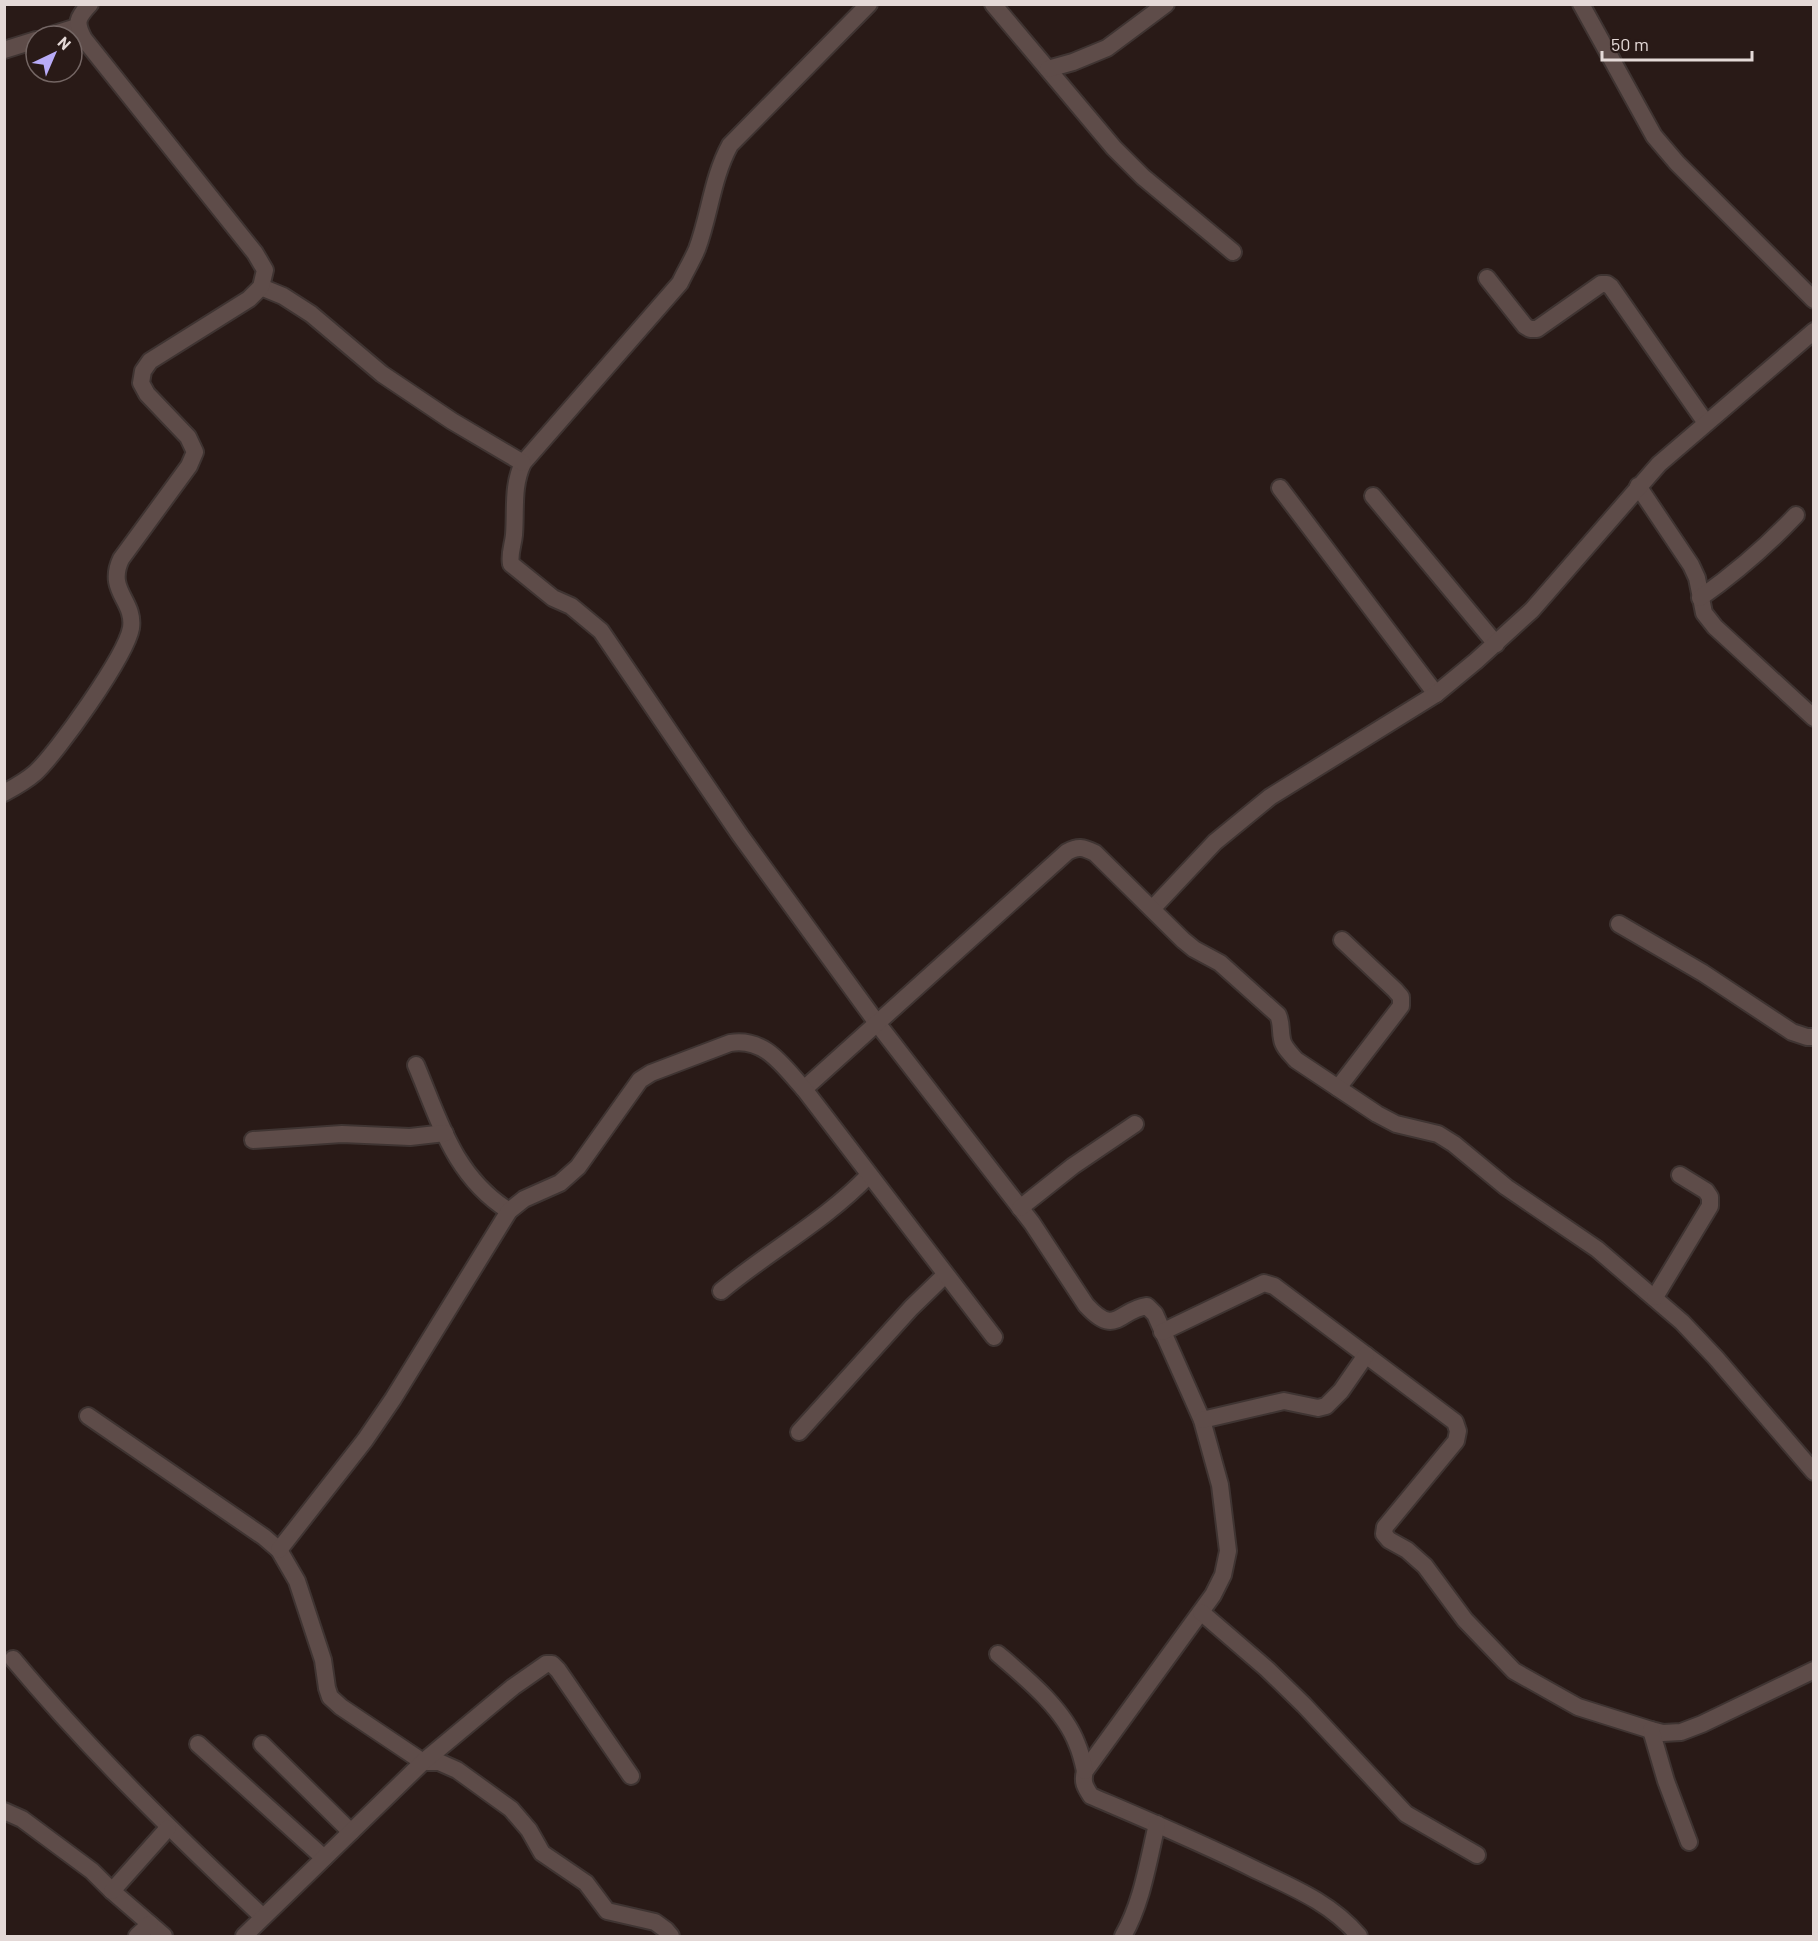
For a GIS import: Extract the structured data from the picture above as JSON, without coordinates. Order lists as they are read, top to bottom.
{
  "scale_bar": "50 m",
  "north": "top right"
}
